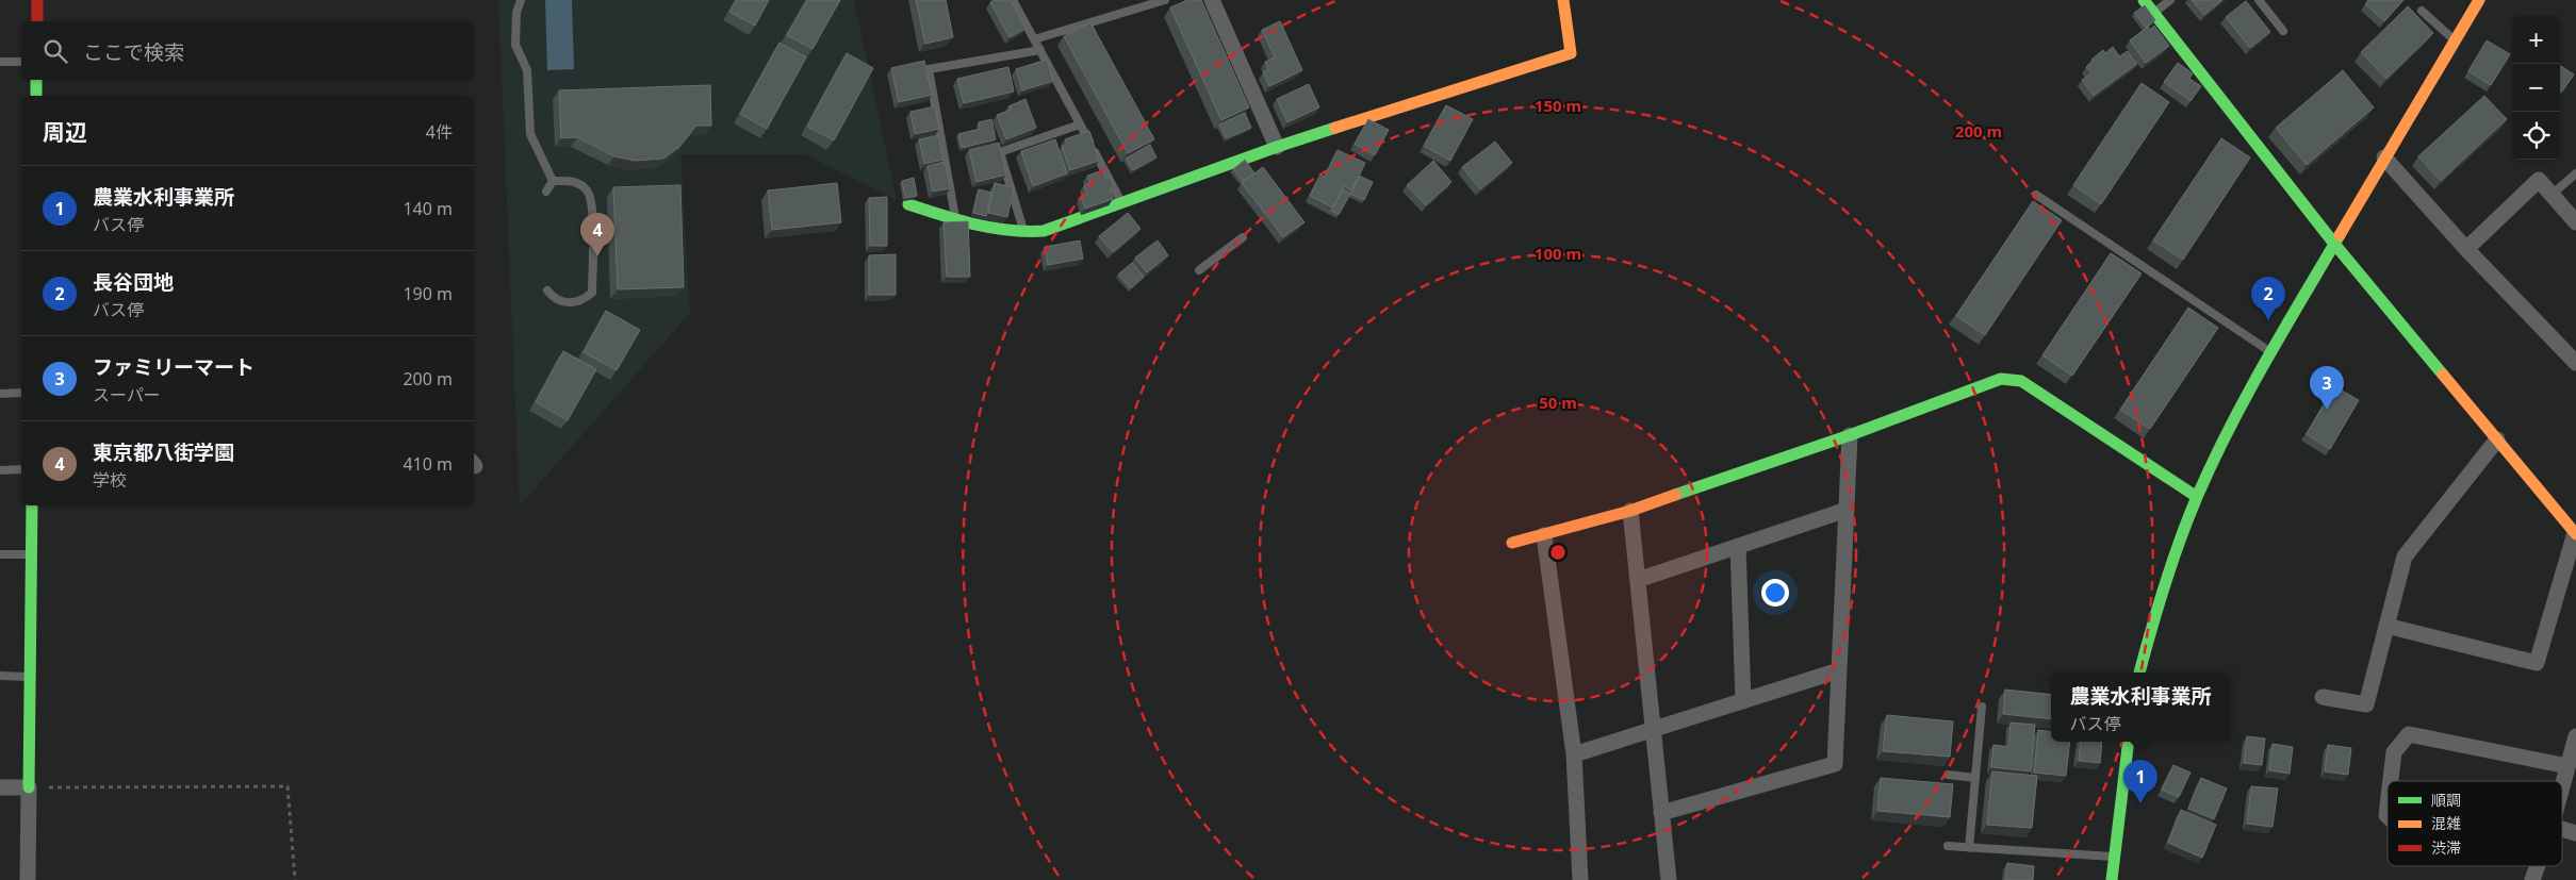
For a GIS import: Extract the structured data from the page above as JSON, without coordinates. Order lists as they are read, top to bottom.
{
  "legend": ["順調", "混雑", "渋滞"],
  "page": {
    "map_buttons": ["+", "−"],
    "search": "ここで検索",
    "heading": ["周辺", "4件"],
    "list": [
      {
        "mark": "1",
        "name": "農業水利事業所",
        "note": "バス停",
        "value": "140 m"
      },
      {
        "mark": "2",
        "name": "長谷団地",
        "note": "バス停",
        "value": "190 m"
      },
      {
        "mark": "3",
        "name": "ファミリーマート",
        "note": "スーパー",
        "value": "200 m"
      },
      {
        "mark": "4",
        "name": "東京都八街学園",
        "note": "学校",
        "value": "410 m"
      }
    ],
    "pins": [
      "4",
      "2",
      "3",
      "1"
    ],
    "popup": ["農業水利事業所", "バス停"]
  },
  "rings": [
    "150 m",
    "200 m",
    "100 m",
    "50 m"
  ]
}
